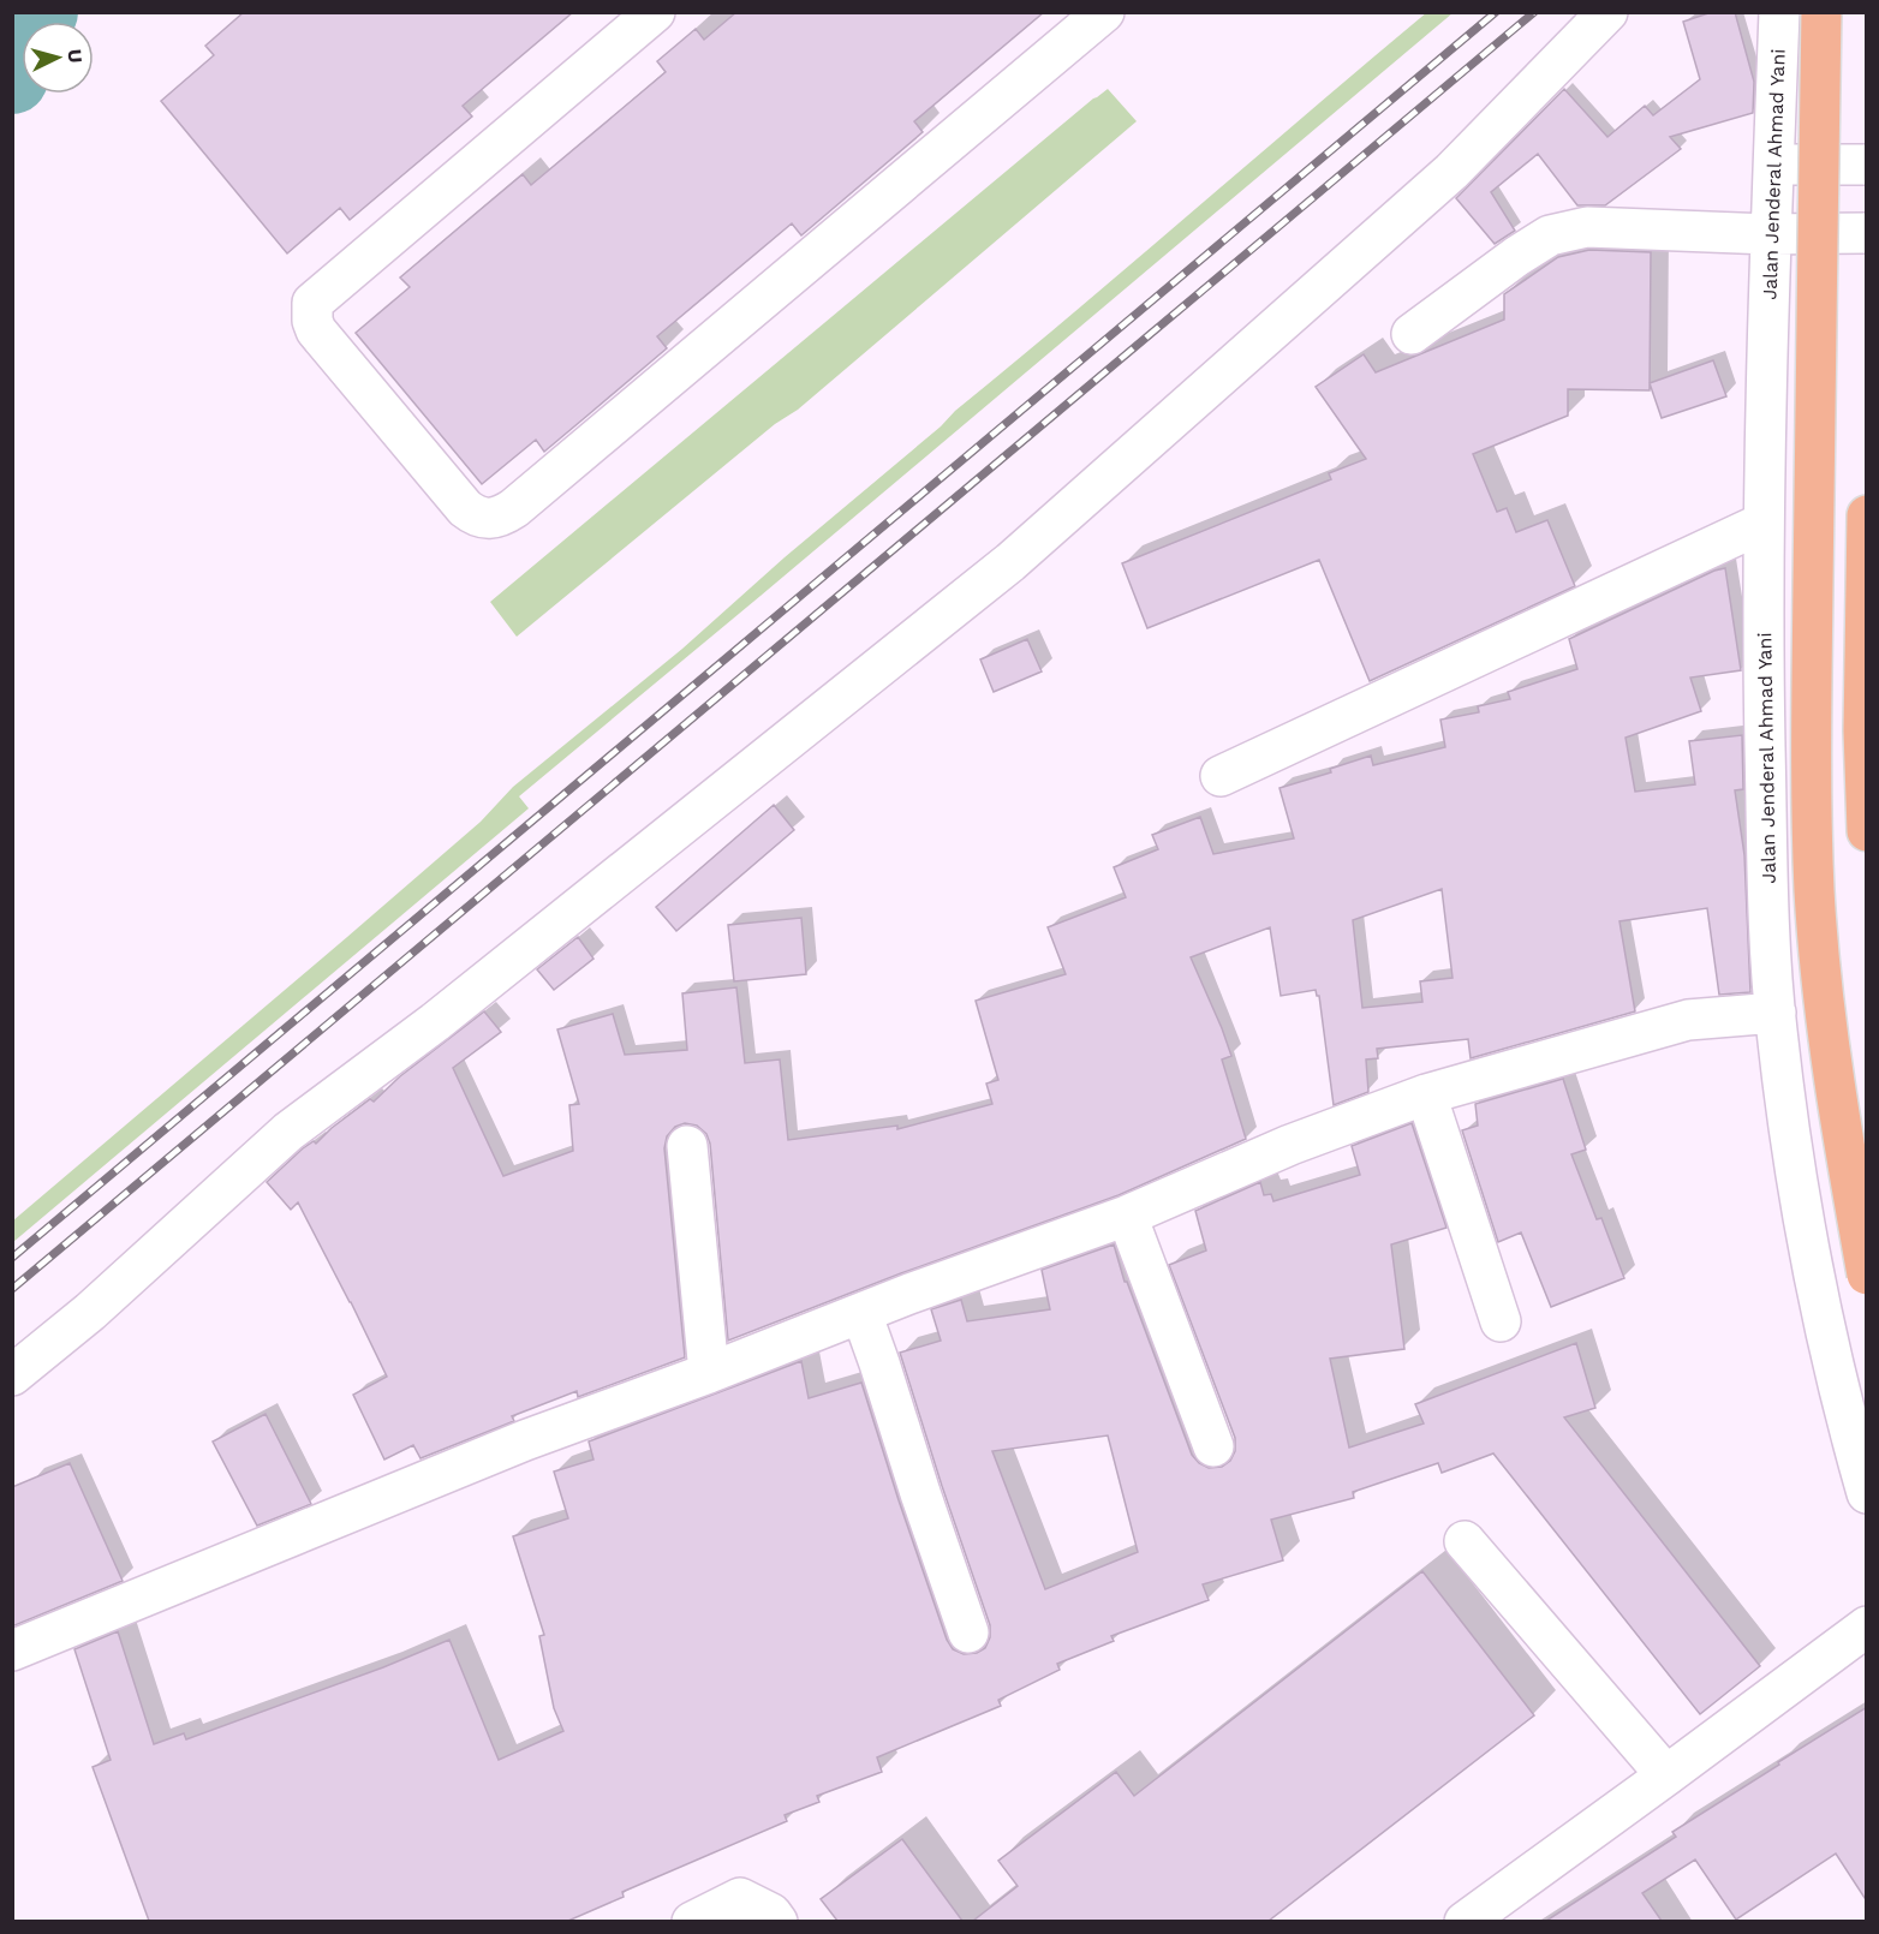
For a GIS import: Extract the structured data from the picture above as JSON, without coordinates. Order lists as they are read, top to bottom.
{
  "streets": {
    "street": ["Jalan Jenderal Ahmad Yani"]
  },
  "north": "right"
}
